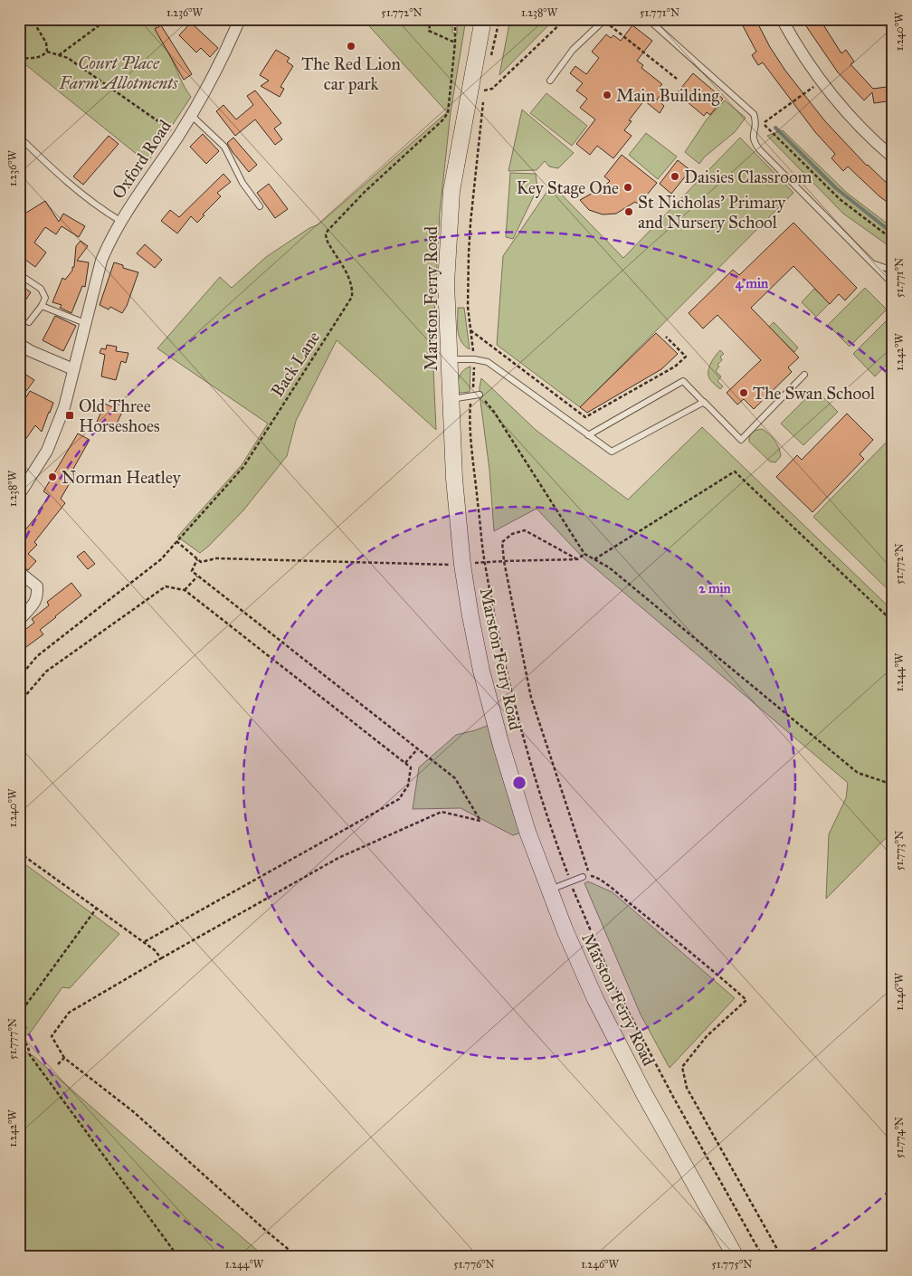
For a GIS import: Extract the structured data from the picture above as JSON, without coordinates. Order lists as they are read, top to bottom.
{
  "streets": {
    "main road": ["Marston Ferry Road"],
    "street": ["Oxford Road"],
    "path": ["Back Lane"]
  },
  "parks": ["Court Place Farm Allotments"],
  "places": {
    "other": [
      "The Red Lion car park",
      "Main Building",
      "Daisies Classroom",
      "Key Stage One",
      "St Nicholas' Primary and Nursery School",
      "The Swan School",
      "Norman Heatley"
    ],
    "transit": ["Old Three Horseshoes"]
  },
  "coordinates": [
    "1.236°W",
    "51.772°N",
    "1.238°W",
    "51.771°N",
    "1.240°W",
    "1.242°W",
    "1.244°W",
    "51.773°N",
    "1.246°W",
    "51.777°N",
    "51.774°N",
    "51.776°N",
    "51.775°N"
  ],
  "rings": ["4 min", "2 min"]
}
